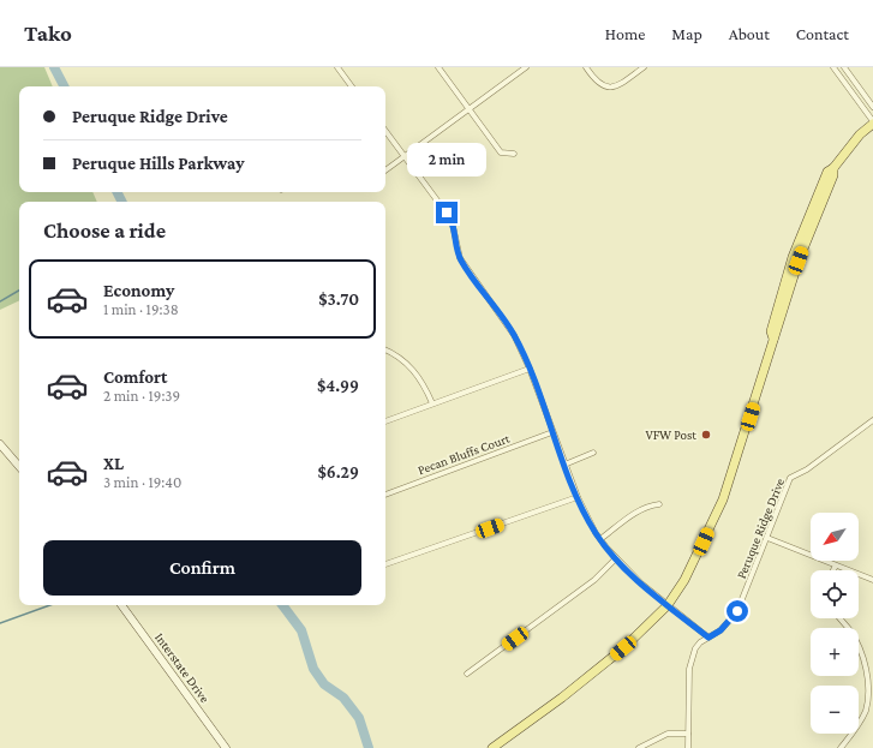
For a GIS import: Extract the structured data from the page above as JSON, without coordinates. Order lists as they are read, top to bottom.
{
  "streets": {
    "main road": ["Interstate Drive"],
    "street": ["Pecan Bluffs Court", "Peruque Ridge Drive"]
  },
  "places": ["VFW Post"],
  "north": "bottom left",
  "page": {
    "header": "Tako",
    "nav": [
      "Home",
      "Map",
      "About",
      "Contact"
    ],
    "banner": ["Peruque Ridge Drive", "Peruque Hills Parkway"],
    "bubble": "2 min",
    "heading": "Choose a ride",
    "list": [
      {
        "name": "Economy",
        "note": "1 min · 19:38",
        "value": "$3.70"
      },
      {
        "name": "Comfort",
        "note": "2 min · 19:39",
        "value": "$4.99"
      },
      {
        "name": "XL",
        "note": "3 min · 19:40",
        "value": "$6.29"
      }
    ],
    "map_buttons": ["+", "−"],
    "buttons": "Confirm"
  }
}
